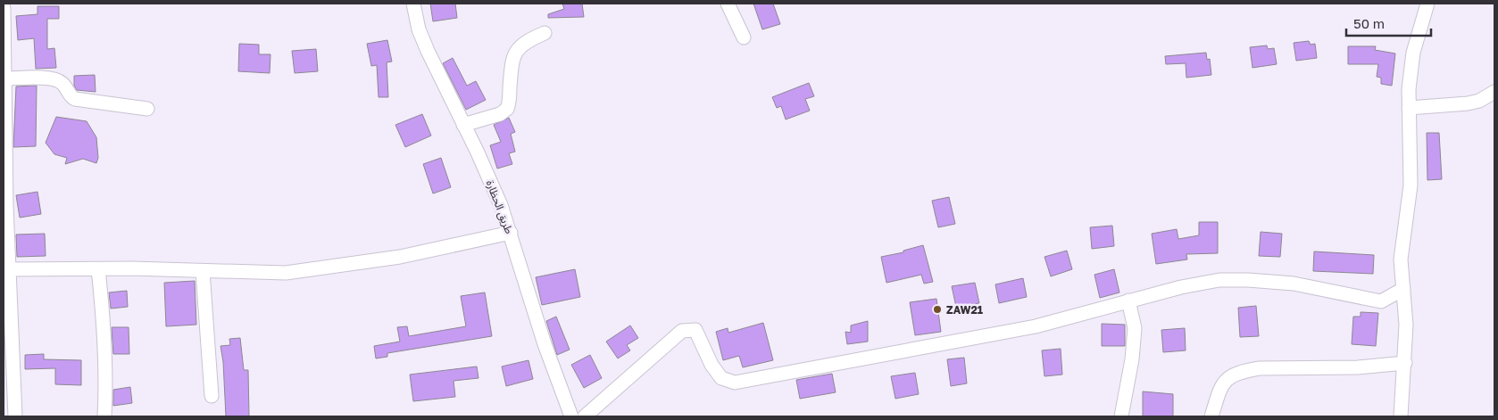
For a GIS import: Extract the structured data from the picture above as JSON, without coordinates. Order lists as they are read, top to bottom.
{
  "streets": {
    "street": ["طريق الحظارة"]
  },
  "places": ["ZAW21"],
  "scale_bar": "50 m"
}
